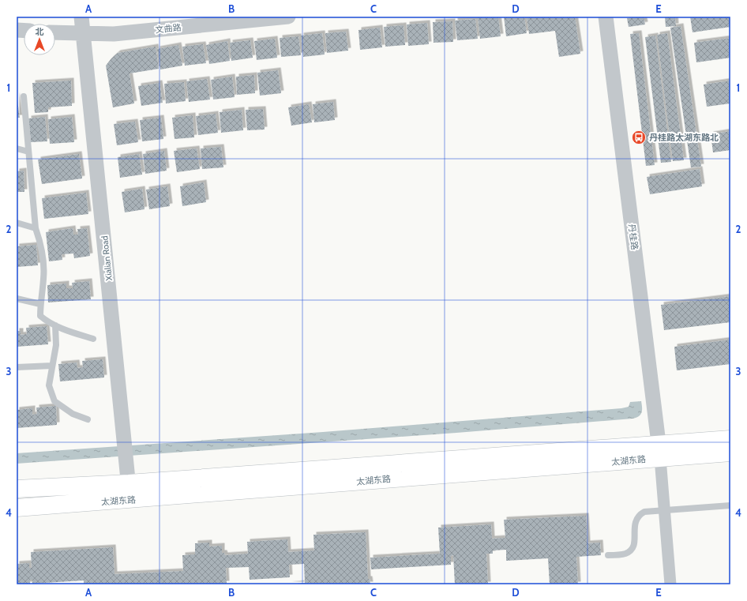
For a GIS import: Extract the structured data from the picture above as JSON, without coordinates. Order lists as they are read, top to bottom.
{
  "streets": {
    "main road": ["太湖东路"],
    "street": ["文曲路", "丹桂路", "Xialian Road"]
  },
  "crossings": [
    ["文曲路", "Xialian Road"],
    ["丹桂路", "太湖东路"],
    ["Xialian Road", "太湖东路"]
  ],
  "places": {
    "bus stop": ["丹桂路太湖东路北"]
  },
  "north": "top",
  "grid": {
    "columns": [
      "A",
      "B",
      "C",
      "D",
      "E"
    ],
    "rows": [
      "1",
      "2",
      "3",
      "4"
    ]
  }
}
